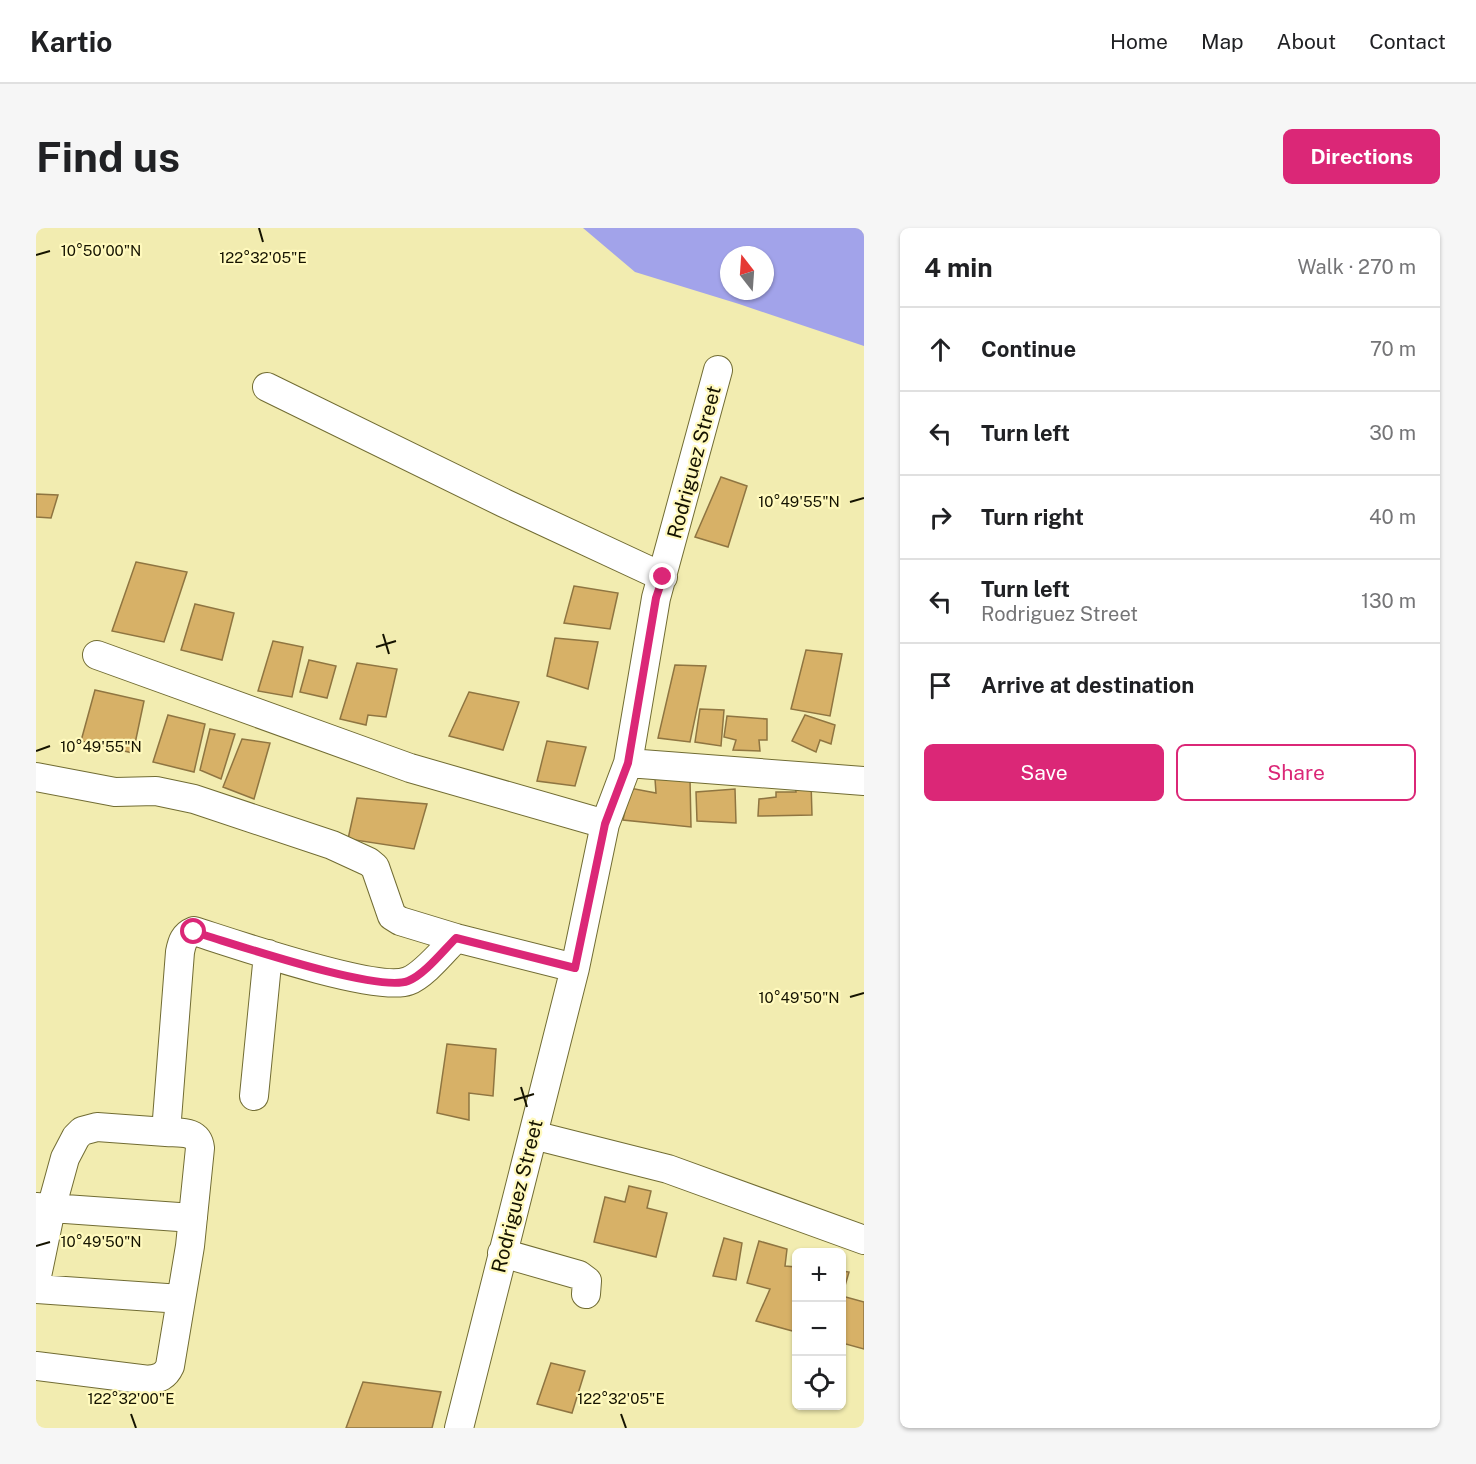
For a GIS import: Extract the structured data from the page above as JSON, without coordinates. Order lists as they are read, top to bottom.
{
  "streets": {
    "street": ["Rodriguez Street"]
  },
  "north": "top",
  "page": {
    "header": "Kartio",
    "nav": [
      "Home",
      "Map",
      "About",
      "Contact"
    ],
    "buttons": [
      "Directions",
      ["Save", "Share"]
    ],
    "title": "Find us",
    "heading": ["4 min", "Walk · 270 m"],
    "list": [
      ["Continue", "70 m"],
      ["Turn left", "30 m"],
      ["Turn right", "40 m"],
      ["Turn left", "Rodriguez Street", "130 m"],
      "Arrive at destination"
    ],
    "map_buttons": ["+", "−"]
  },
  "coordinates": [
    "10°50'00\"N",
    "122°32'05\"E",
    "10°49'55\"N",
    "10°49'50\"N",
    "122°32'00\"E"
  ]
}
